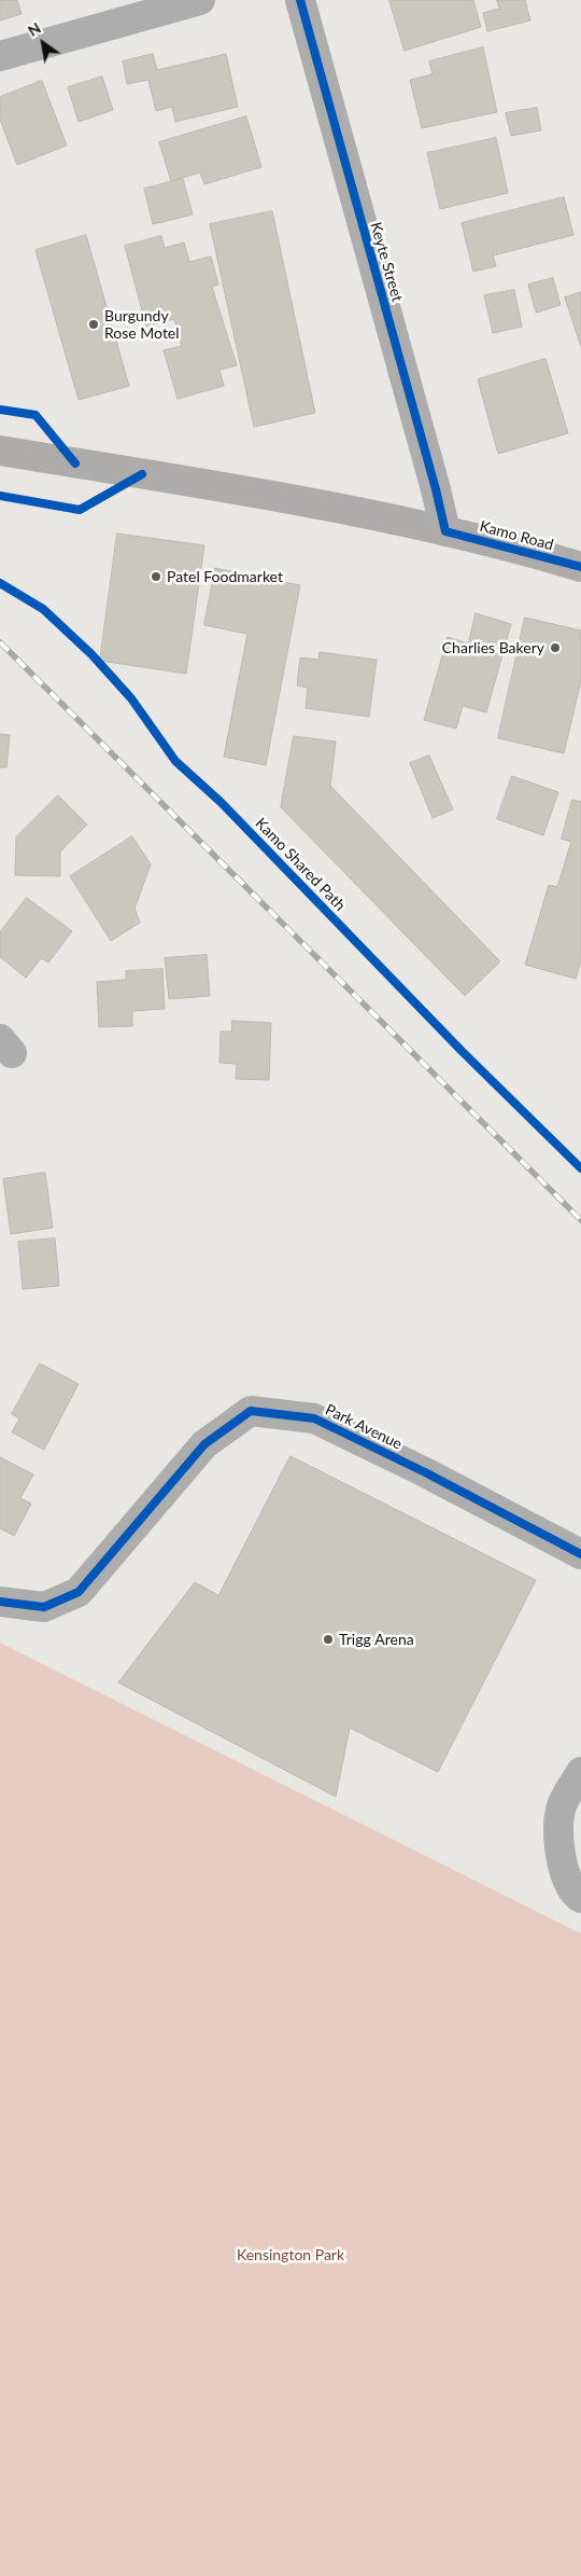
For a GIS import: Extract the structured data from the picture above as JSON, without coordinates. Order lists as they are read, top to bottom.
{
  "streets": {
    "main road": ["Kamo Road"],
    "street": ["Keyte Street", "Park Avenue"],
    "cycle path": ["Kamo Shared Path"]
  },
  "crossings": [
    ["Keyte Street", "Kamo Road"]
  ],
  "parks": ["Kensington Park"],
  "places": [
    "Burgundy Rose Motel",
    "Patel Foodmarket",
    "Charlies Bakery",
    "Trigg Arena"
  ],
  "north": "top left"
}
